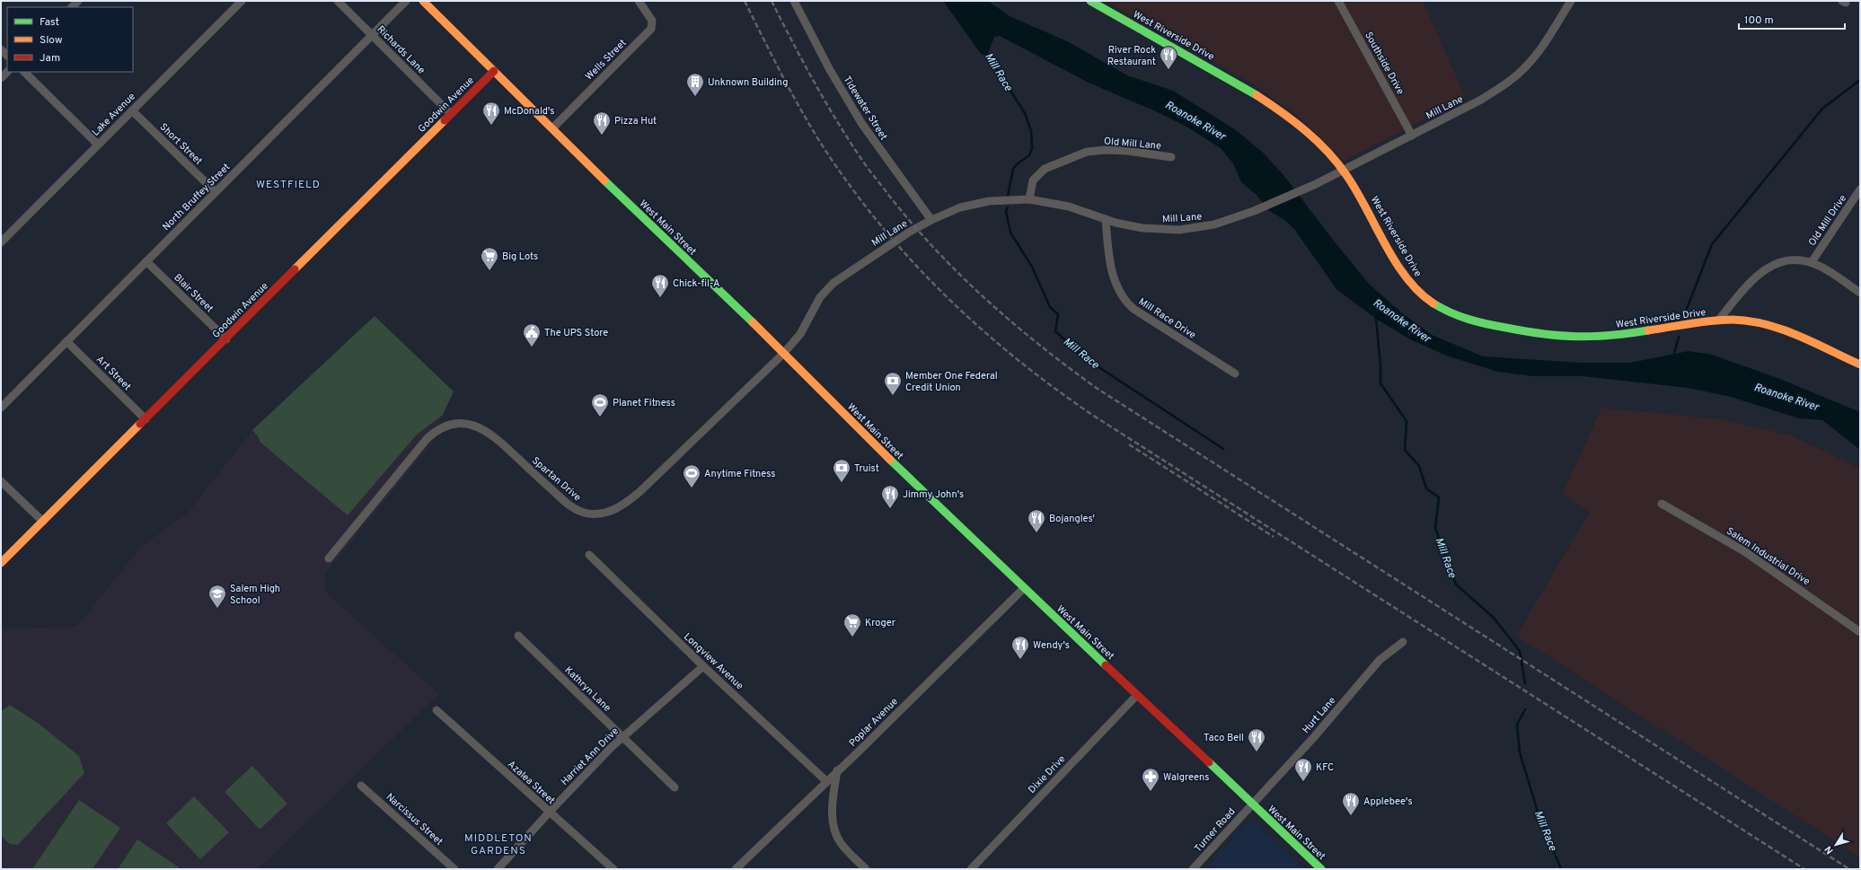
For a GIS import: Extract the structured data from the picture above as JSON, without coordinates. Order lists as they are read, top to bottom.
{
  "streets": {
    "street": [
      "West Riverside Drive",
      "Richards Lane",
      "Wells Street",
      "Southside Drive",
      "Goodwin Avenue",
      "Mill Lane",
      "Tidewater Street",
      "Lake Avenue",
      "Old Mill Lane",
      "Short Street",
      "North Bruffey Street",
      "Old Mill Drive",
      "West Main Street",
      "Blair Street",
      "Mill Race Drive",
      "Art Street",
      "Spartan Drive",
      "Salem Industrial Drive",
      "Longview Avenue",
      "Kathryn Lane",
      "Hurt Lane",
      "Poplar Avenue",
      "Harriet Ann Drive",
      "Dixie Drive",
      "Azalea Street",
      "Narcissus Street",
      "Turner Road"
    ]
  },
  "crossings": [
    ["West Riverside Drive", "Mill Lane"],
    ["Richards Lane", "Goodwin Avenue"],
    ["Richards Lane", "North Bruffey Street"],
    ["Wells Street", "West Main Street"],
    ["Southside Drive", "Mill Lane"],
    ["Goodwin Avenue", "West Main Street"],
    ["Goodwin Avenue", "Blair Street"],
    ["Goodwin Avenue", "Art Street"],
    ["Mill Lane", "Tidewater Street"],
    ["Mill Lane", "Old Mill Lane"],
    ["Mill Lane", "West Main Street"],
    ["Mill Lane", "Mill Race Drive"],
    ["Mill Lane", "Spartan Drive"],
    ["Lake Avenue", "Short Street"],
    ["Short Street", "North Bruffey Street"],
    ["North Bruffey Street", "Blair Street"],
    ["North Bruffey Street", "Art Street"],
    ["West Main Street", "Spartan Drive"],
    ["West Main Street", "Hurt Lane"],
    ["West Main Street", "Poplar Avenue"],
    ["West Main Street", "Dixie Drive"],
    ["West Main Street", "Turner Road"],
    ["Longview Avenue", "Poplar Avenue"],
    ["Longview Avenue", "Harriet Ann Drive"],
    ["Kathryn Lane", "Harriet Ann Drive"],
    ["Hurt Lane", "Turner Road"],
    ["Harriet Ann Drive", "Azalea Street"]
  ],
  "districts": ["WESTFIELD", "MIDDLETON GARDENS"],
  "water": ["Mill Race", "Roanoke River"],
  "places": {
    "restaurant": [
      "River Rock Restaurant",
      "McDonald's",
      "Pizza Hut",
      "Chick-fil-A",
      "Jimmy John's",
      "Bojangles'",
      "Wendy's",
      "Taco Bell",
      "KFC",
      "Applebee's"
    ],
    "building": ["Unknown Building"],
    "supermarket": ["Big Lots", "Kroger"],
    "public building": ["The UPS Store"],
    "bank": ["Member One Federal Credit Union", "Truist"],
    "sports": ["Planet Fitness", "Anytime Fitness"],
    "school or university": ["Salem High School"],
    "pharmacy": ["Walgreens"]
  },
  "legend": ["Fast", "Slow", "Jam"],
  "scale_bar": "100 m",
  "north": "bottom left"
}
